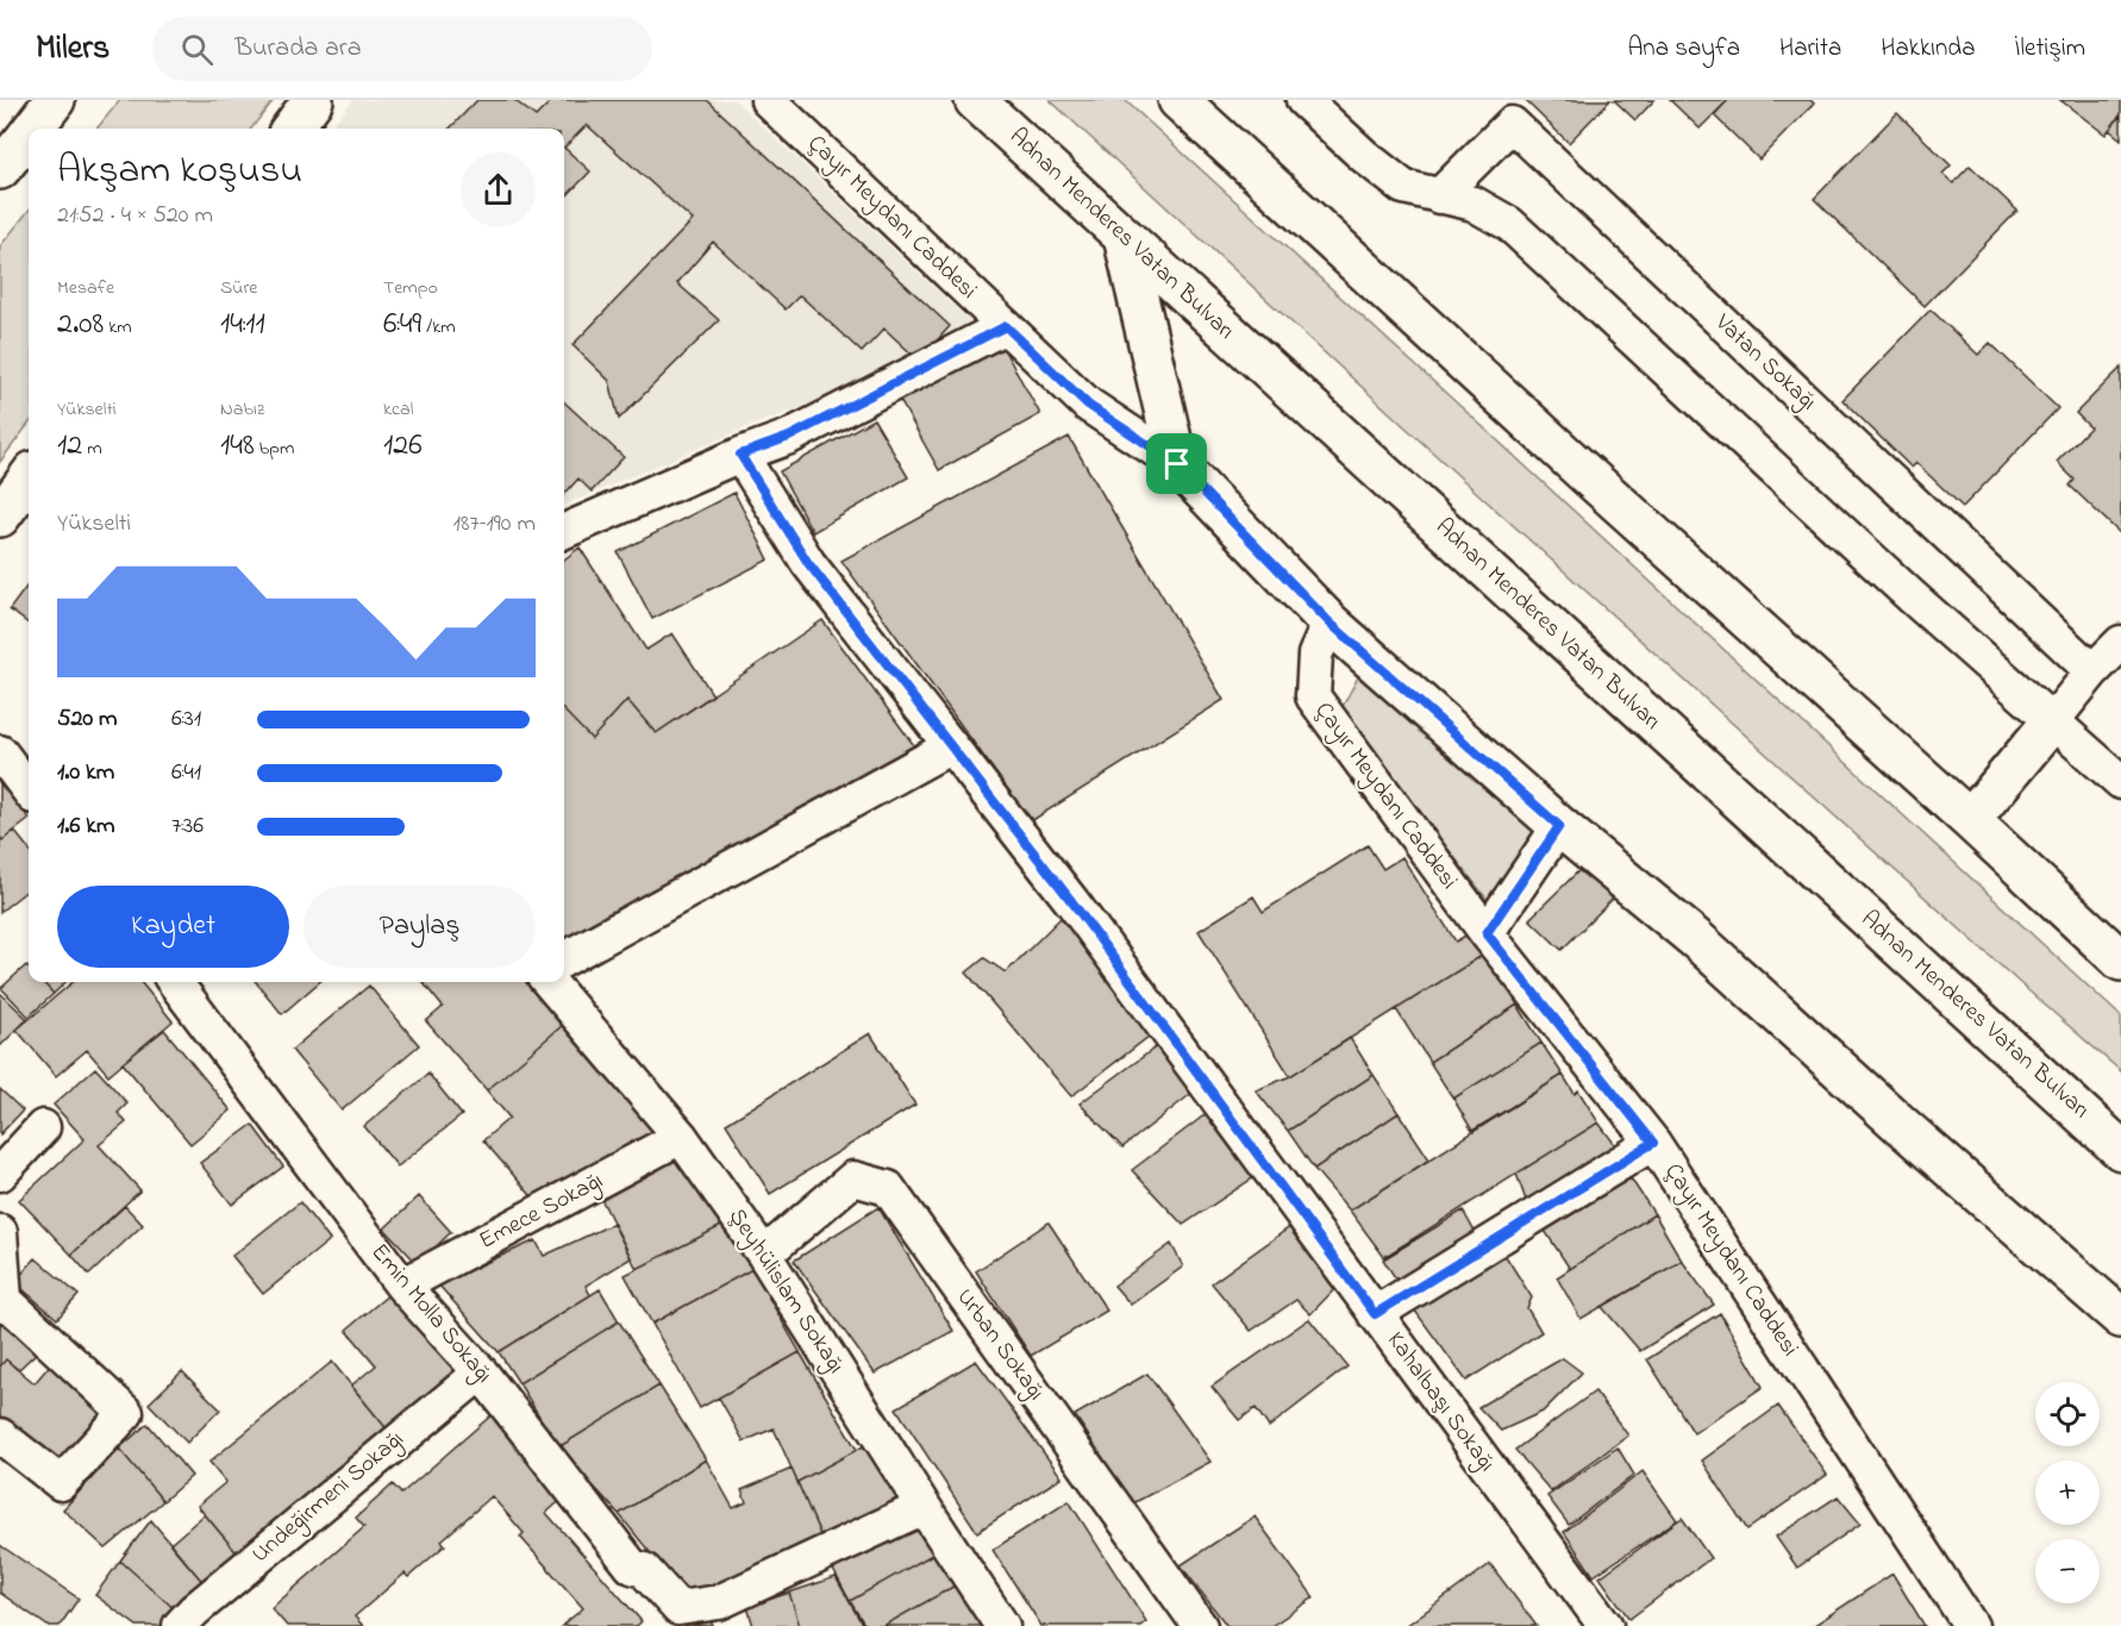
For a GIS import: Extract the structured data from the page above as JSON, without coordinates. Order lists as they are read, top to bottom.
{
  "streets": {
    "main road": ["Çayır Meydanı Caddesi", "Adnan Menderes Vatan Bulvarı"],
    "street": [
      "Vatan Sokağı",
      "Emece Sokağı",
      "Şeyhülislam Sokağı",
      "Emin Molla Sokağı",
      "Urban Sokağı",
      "Kahalbaşı Sokağı",
      "Undeğirmeni Sokağı"
    ]
  },
  "crossings": [
    ["Emece Sokağı", "Şeyhülislam Sokağı"],
    ["Emece Sokağı", "Emin Molla Sokağı"],
    ["Şeyhülislam Sokağı", "Urban Sokağı"],
    ["Emin Molla Sokağı", "Undeğirmeni Sokağı"]
  ],
  "page": {
    "header": "Milers",
    "search": "Burada ara",
    "nav": [
      "Ana sayfa",
      "Harita",
      "Hakkında",
      "İletişim"
    ],
    "heading": ["Akşam koşusu", "21:52 · 4 × 520 m"],
    "stats": [
      ["Mesafe", "2.08 km"],
      ["Süre", "14:11"],
      ["Tempo", "6:49 /km"],
      ["Yükselti", "12 m"],
      ["Nabız", "148 bpm"],
      ["kcal", "126"]
    ],
    "chart": ["Yükselti", "187–190 m"],
    "list": [
      {
        "name": "520 m",
        "note": "6:31"
      },
      {
        "name": "1.0 km",
        "note": "6:41"
      },
      {
        "name": "1.6 km",
        "note": "7:36"
      }
    ],
    "buttons": ["Kaydet", "Paylaş"],
    "map_buttons": ["+", "−"]
  }
}
